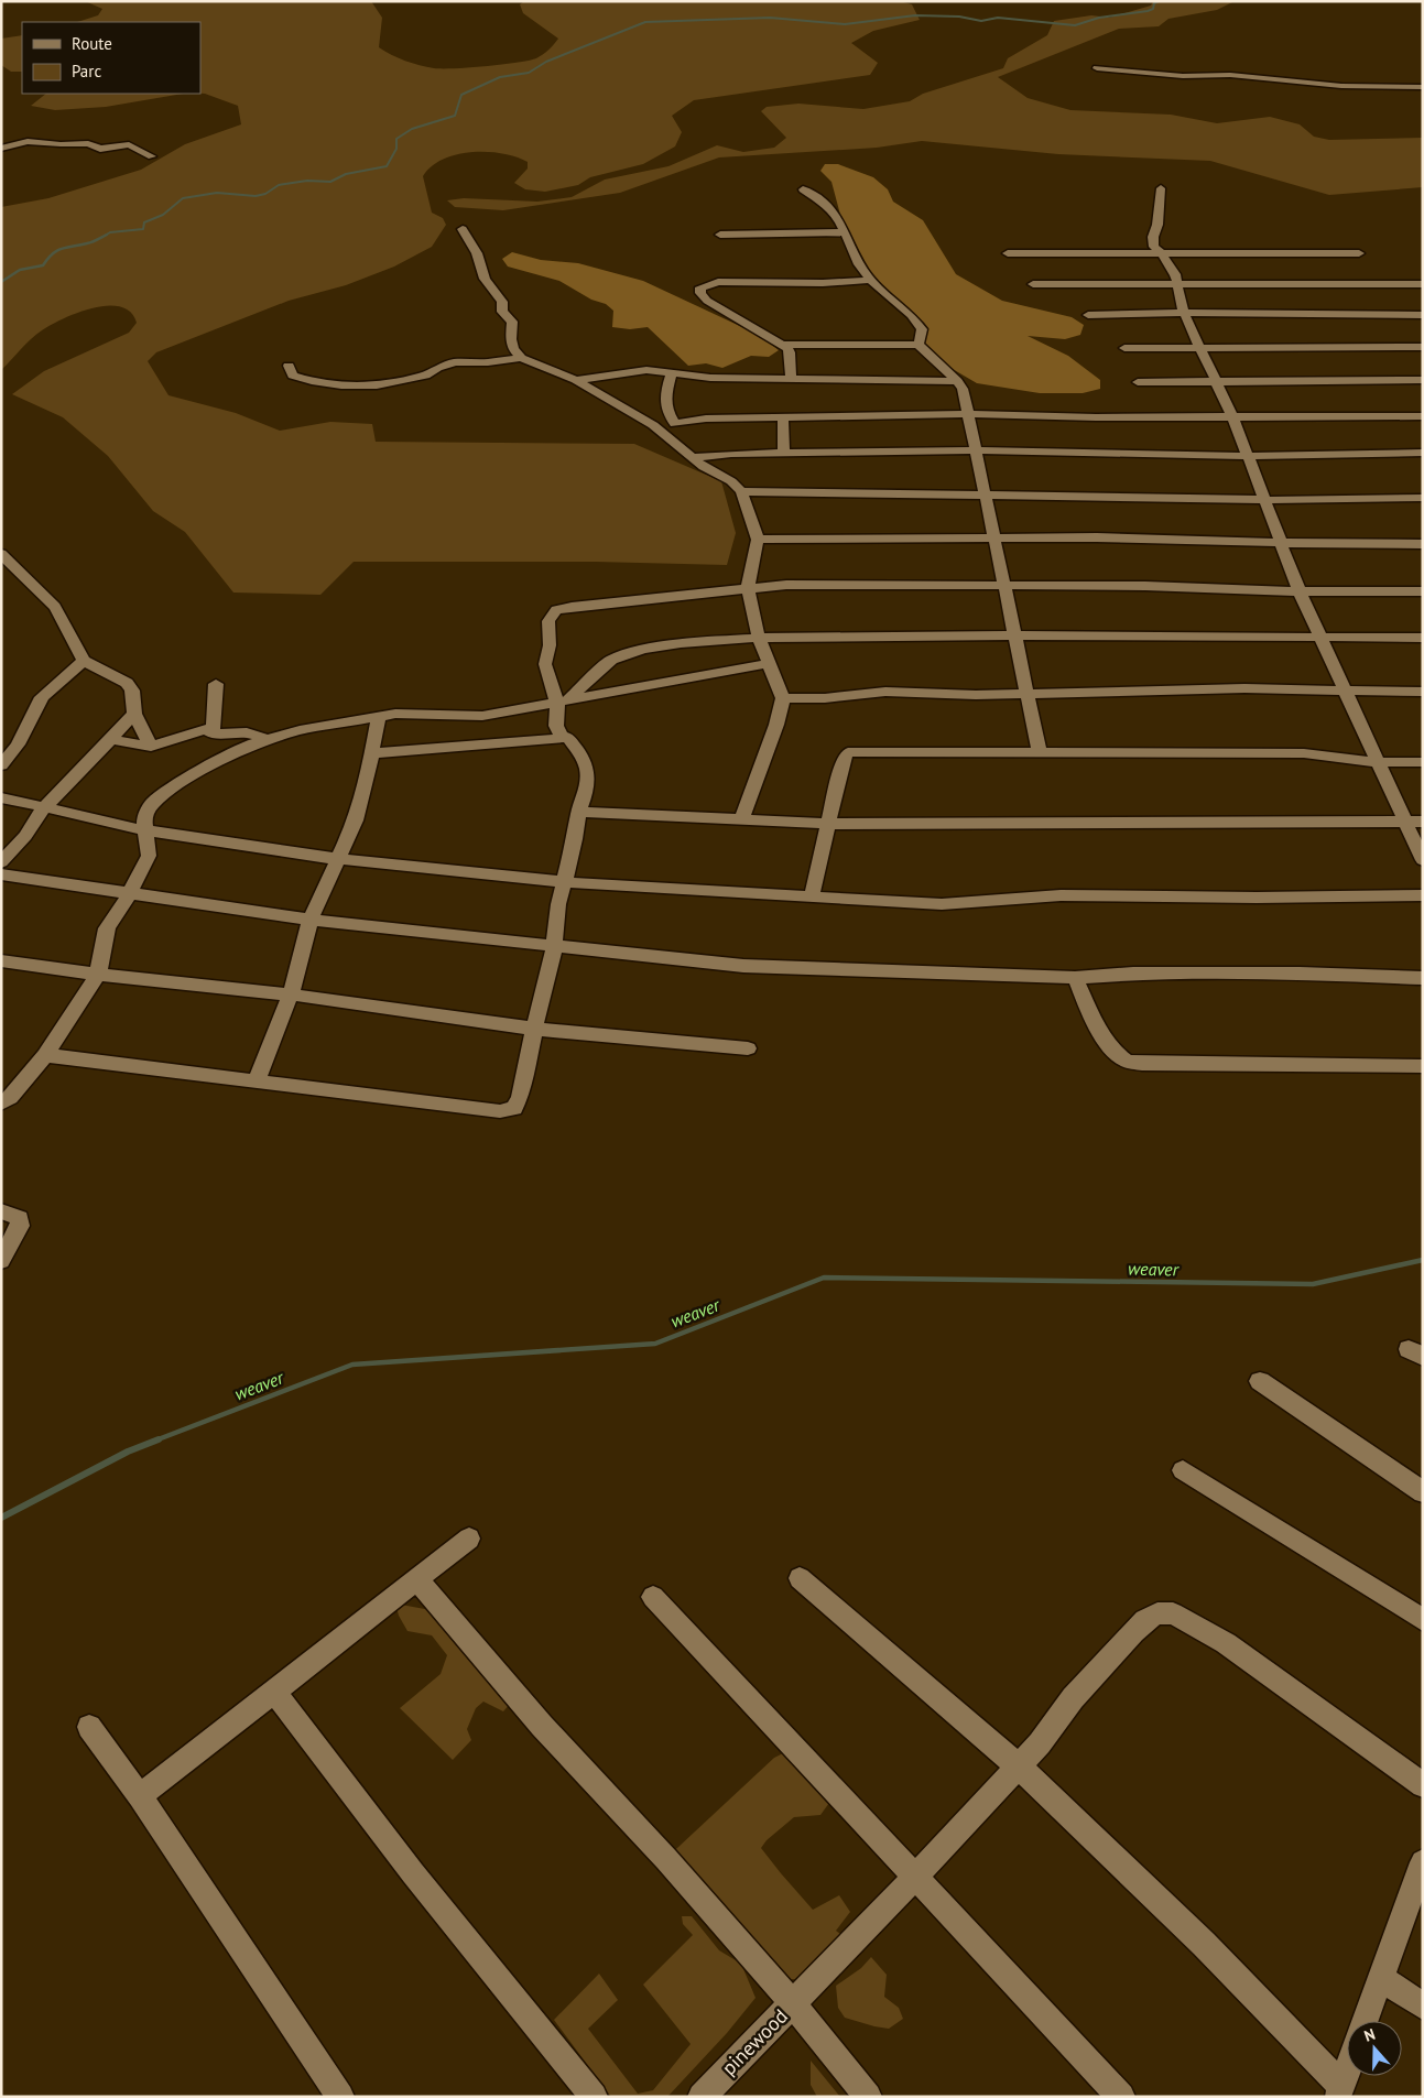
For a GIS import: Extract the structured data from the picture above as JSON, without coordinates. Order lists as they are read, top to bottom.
{
  "streets": {
    "street": ["pinewood"]
  },
  "water": ["weaver"],
  "legend": ["Route", "Parc"],
  "north": "top"
}
